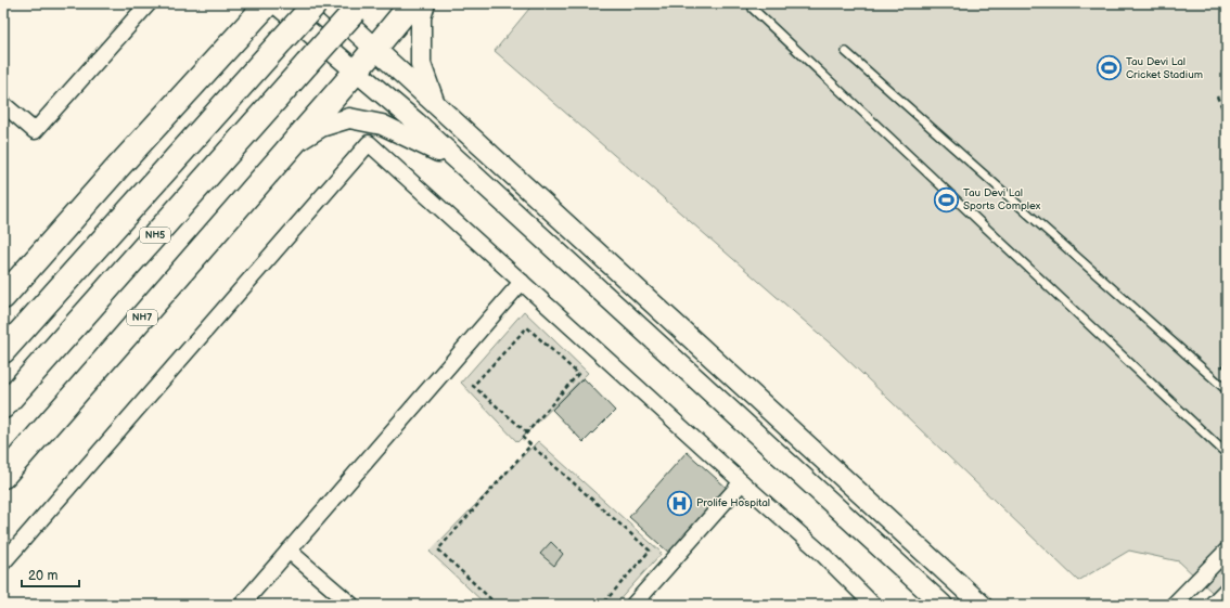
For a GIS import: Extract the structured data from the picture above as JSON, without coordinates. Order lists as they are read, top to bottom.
{
  "streets": {
    "highway": ["NH5", "NH7"]
  },
  "places": {
    "sports": ["Tau Devi Lal Cricket Stadium", "Tau Devi Lal Sports Complex"],
    "hospital": ["Prolife Hospital"]
  },
  "scale_bar": "20 m"
}
